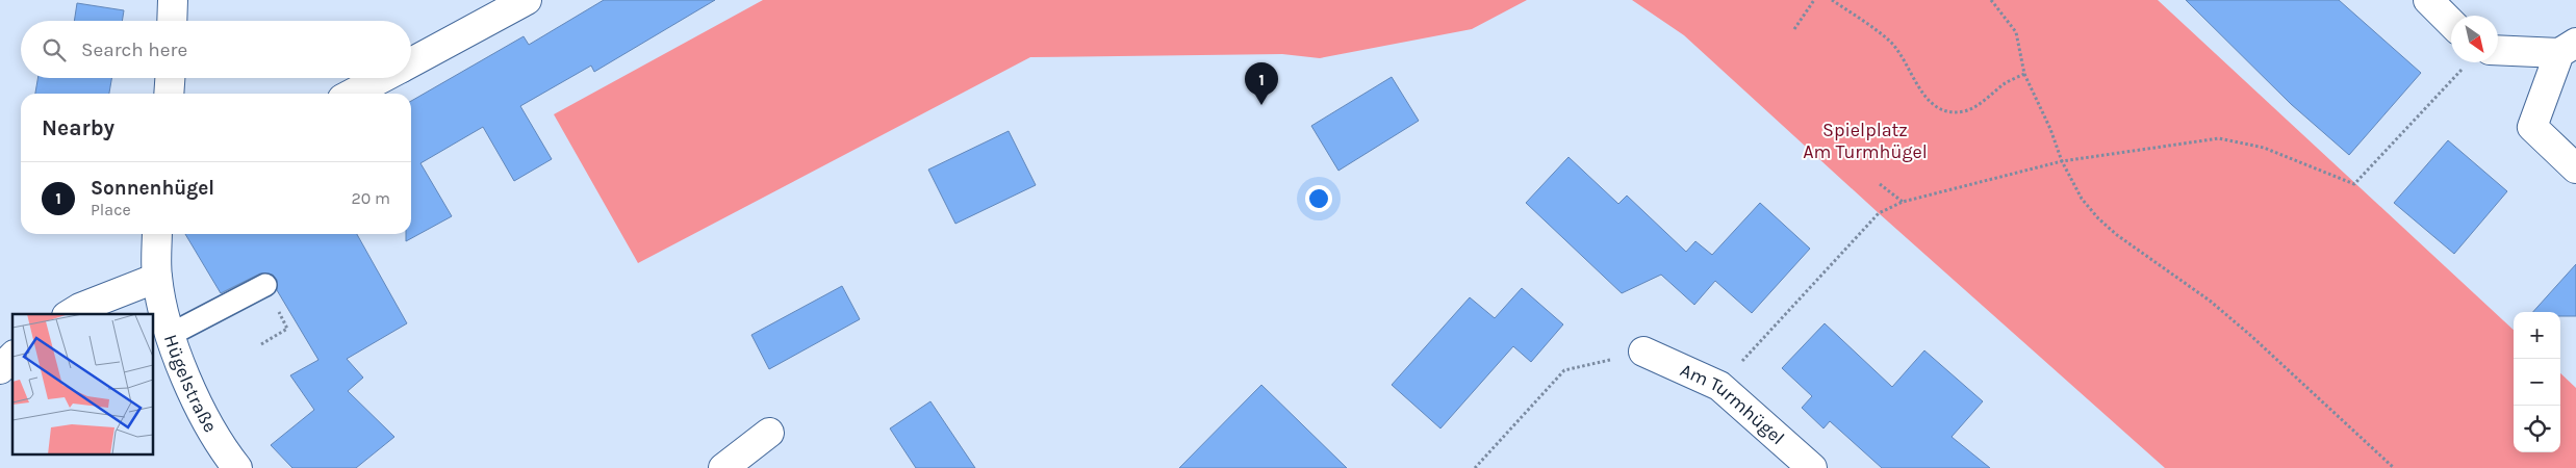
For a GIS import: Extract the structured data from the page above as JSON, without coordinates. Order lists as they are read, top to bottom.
{
  "streets": {
    "street": ["Hügelstraße", "Am Turmhügel"]
  },
  "parks": ["Spielplatz Am Turmhügel"],
  "north": "bottom right",
  "page": {
    "search": "Search here",
    "pins": "1",
    "heading": "Nearby",
    "list": [
      {
        "mark": "1",
        "name": "Sonnenhügel",
        "note": "Place",
        "value": "20 m"
      }
    ],
    "map_buttons": ["+", "−"]
  }
}
